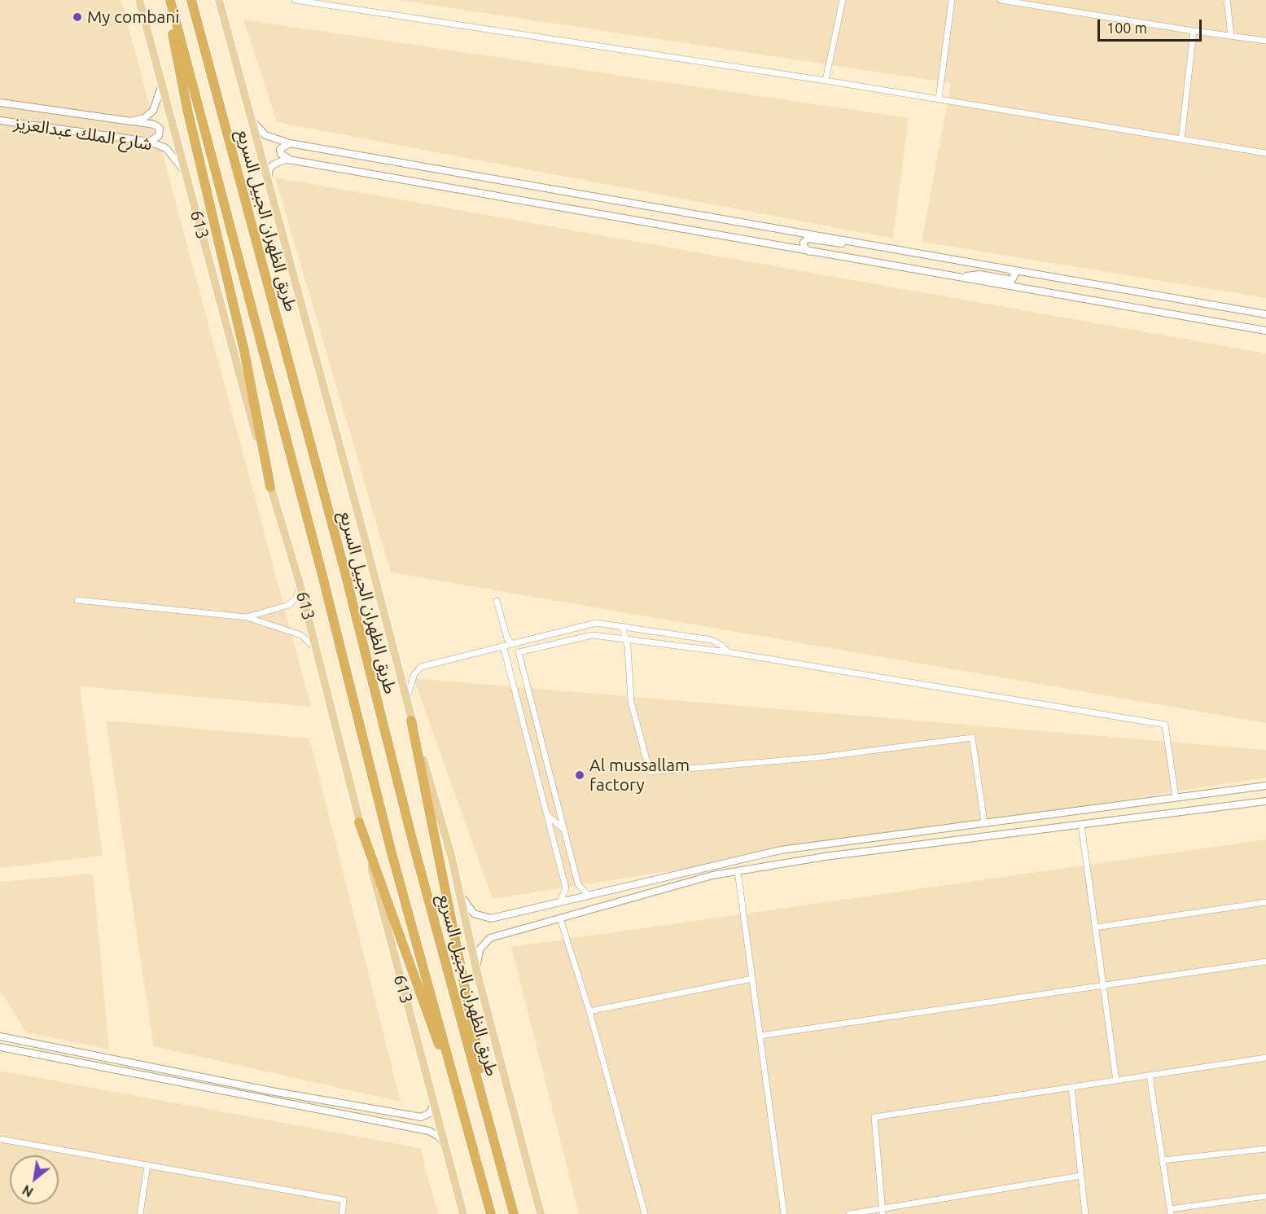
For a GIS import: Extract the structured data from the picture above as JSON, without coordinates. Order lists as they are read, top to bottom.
{
  "streets": {
    "highway": ["طريق الظهران الجبيل السريع", "613"],
    "street": ["شارع الملك عبدالعزيز"]
  },
  "crossings": [
    ["شارع الملك عبدالعزيز", "613"]
  ],
  "places": ["My combani", "Al mussallam factory"],
  "scale_bar": "100 m",
  "north": "bottom left"
}
